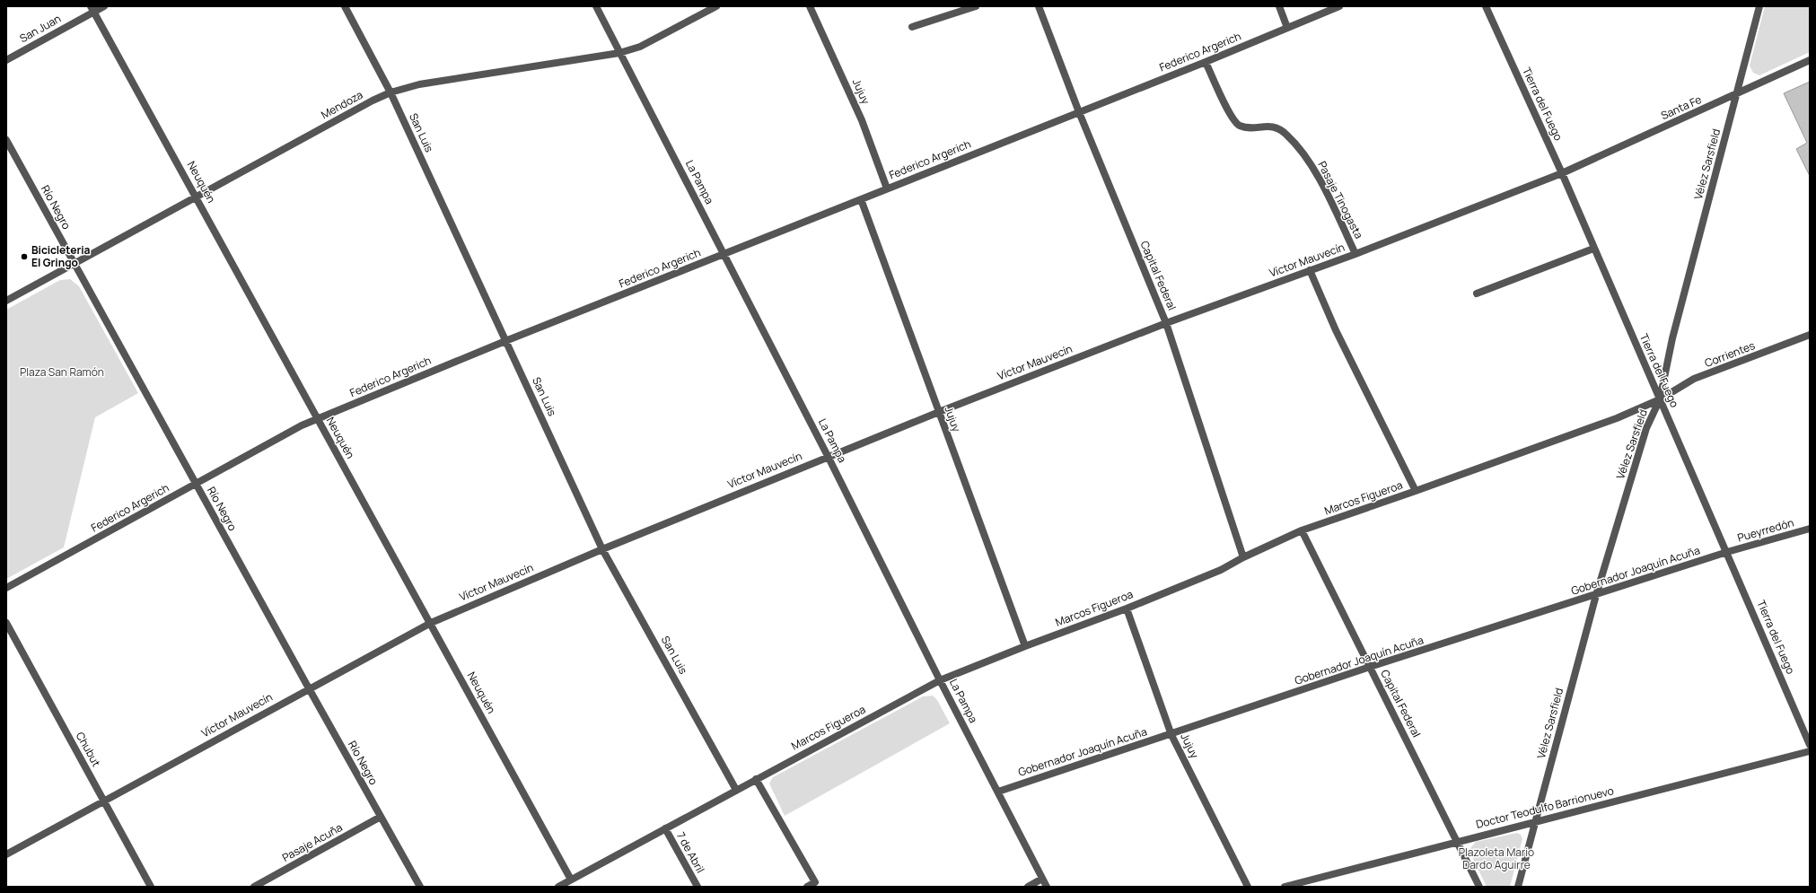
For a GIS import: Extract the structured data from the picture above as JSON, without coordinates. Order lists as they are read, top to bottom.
{
  "streets": {
    "street": [
      "San Juan",
      "Federico Argerich",
      "Jujuy",
      "Tierra del Fuego",
      "Mendoza",
      "Santa Fe",
      "San Luis",
      "Vélez Sarsfield",
      "Neuquén",
      "La Pampa",
      "Pasaje Tinogasta",
      "Río Negro",
      "Víctor Mauvecín",
      "Capital Federal",
      "Corrientes",
      "Marcos Figueroa",
      "Pueyrredón",
      "Gobernador Joaquín Acuña",
      "Chubut",
      "Doctor Teodulfo Barrionuevo",
      "Pasaje Acuña",
      "7 de Abril"
    ]
  },
  "crossings": [
    ["San Juan", "Neuquén"],
    ["Federico Argerich", "Jujuy"],
    ["Federico Argerich", "San Luis"],
    ["Federico Argerich", "Neuquén"],
    ["Federico Argerich", "La Pampa"],
    ["Federico Argerich", "Pasaje Tinogasta"],
    ["Federico Argerich", "Río Negro"],
    ["Federico Argerich", "Capital Federal"],
    ["Jujuy", "Víctor Mauvecín"],
    ["Jujuy", "Marcos Figueroa"],
    ["Jujuy", "Gobernador Joaquín Acuña"],
    ["Tierra del Fuego", "Santa Fe"],
    ["Tierra del Fuego", "Vélez Sarsfield"],
    ["Tierra del Fuego", "Víctor Mauvecín"],
    ["Tierra del Fuego", "Corrientes"],
    ["Tierra del Fuego", "Marcos Figueroa"],
    ["Tierra del Fuego", "Pueyrredón"],
    ["Tierra del Fuego", "Gobernador Joaquín Acuña"],
    ["Mendoza", "San Luis"],
    ["Mendoza", "Neuquén"],
    ["Mendoza", "La Pampa"],
    ["Mendoza", "Río Negro"],
    ["Santa Fe", "Vélez Sarsfield"],
    ["Santa Fe", "Víctor Mauvecín"],
    ["San Luis", "Víctor Mauvecín"],
    ["San Luis", "Marcos Figueroa"],
    ["Vélez Sarsfield", "Corrientes"],
    ["Vélez Sarsfield", "Marcos Figueroa"],
    ["Vélez Sarsfield", "Gobernador Joaquín Acuña"],
    ["Vélez Sarsfield", "Doctor Teodulfo Barrionuevo"],
    ["Neuquén", "Víctor Mauvecín"],
    ["Neuquén", "Marcos Figueroa"],
    ["La Pampa", "Víctor Mauvecín"],
    ["La Pampa", "Marcos Figueroa"],
    ["La Pampa", "Gobernador Joaquín Acuña"],
    ["Pasaje Tinogasta", "Víctor Mauvecín"],
    ["Río Negro", "Víctor Mauvecín"],
    ["Río Negro", "Pasaje Acuña"],
    ["Víctor Mauvecín", "Capital Federal"],
    ["Víctor Mauvecín", "Chubut"],
    ["Capital Federal", "Marcos Figueroa"],
    ["Capital Federal", "Gobernador Joaquín Acuña"],
    ["Capital Federal", "Doctor Teodulfo Barrionuevo"],
    ["Corrientes", "Marcos Figueroa"],
    ["Marcos Figueroa", "7 de Abril"],
    ["Pueyrredón", "Gobernador Joaquín Acuña"]
  ],
  "parks": ["Plaza San Ramón", "Plazoleta Mario Dardo Aguirre"],
  "places": ["Bicicleteria El Gringo"]
}
